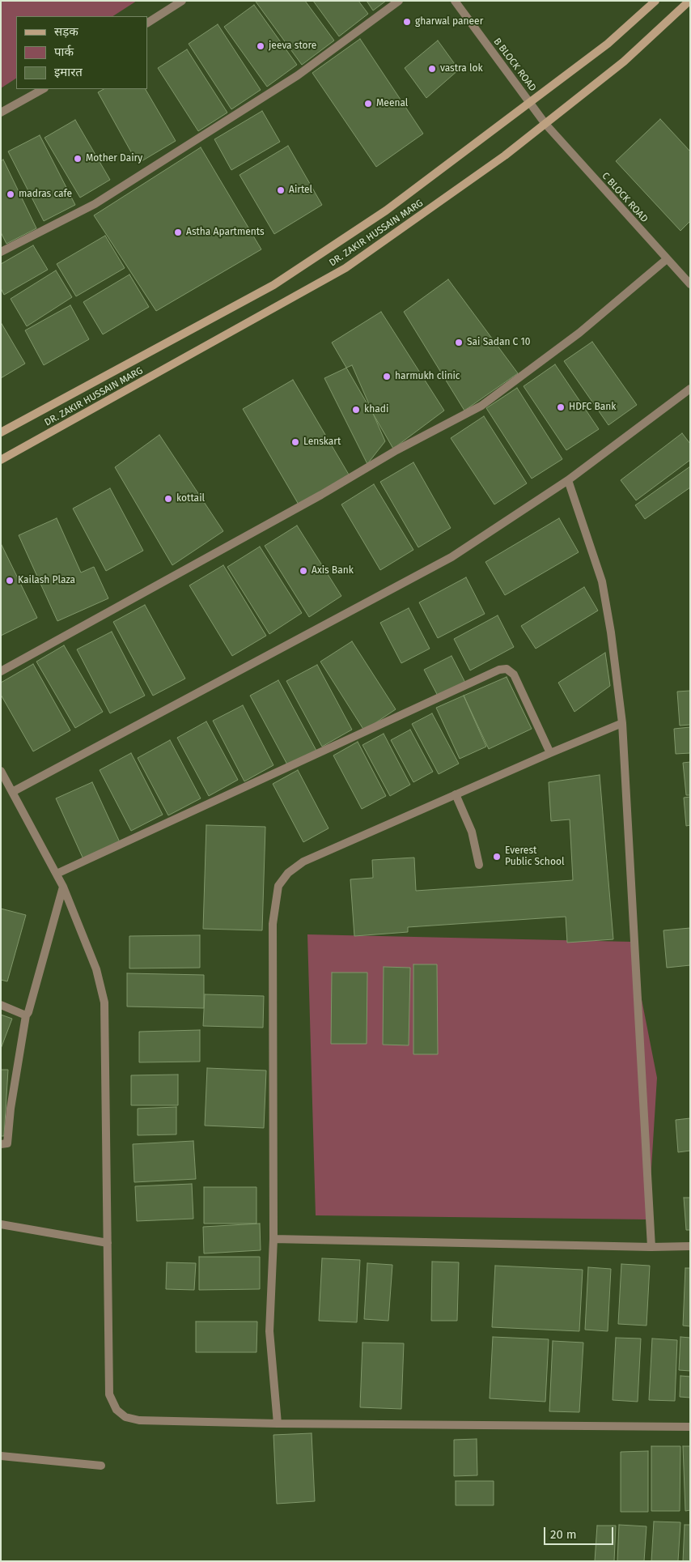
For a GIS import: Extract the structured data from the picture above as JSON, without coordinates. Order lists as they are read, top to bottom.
{
  "streets": {
    "street": ["B BLOCK ROAD", "C BLOCK ROAD", "DR. ZAKIR HUSSAIN MARG"]
  },
  "crossings": [
    ["B BLOCK ROAD", "C BLOCK ROAD"],
    ["B BLOCK ROAD", "DR. ZAKIR HUSSAIN MARG"],
    ["C BLOCK ROAD", "DR. ZAKIR HUSSAIN MARG"]
  ],
  "places": [
    "gharwal paneer",
    "jeeva store",
    "vastra lok",
    "Meenal",
    "Mother Dairy",
    "Airtel",
    "madras cafe",
    "Astha Apartments",
    "Sai Sadan C 10",
    "harmukh clinic",
    "HDFC Bank",
    "khadi",
    "Lenskart",
    "kottail",
    "Axis Bank",
    "Kailash Plaza",
    "Everest Public School"
  ],
  "legend": ["सड़क", "पार्क", "इमारत"],
  "scale_bar": "20 m"
}
